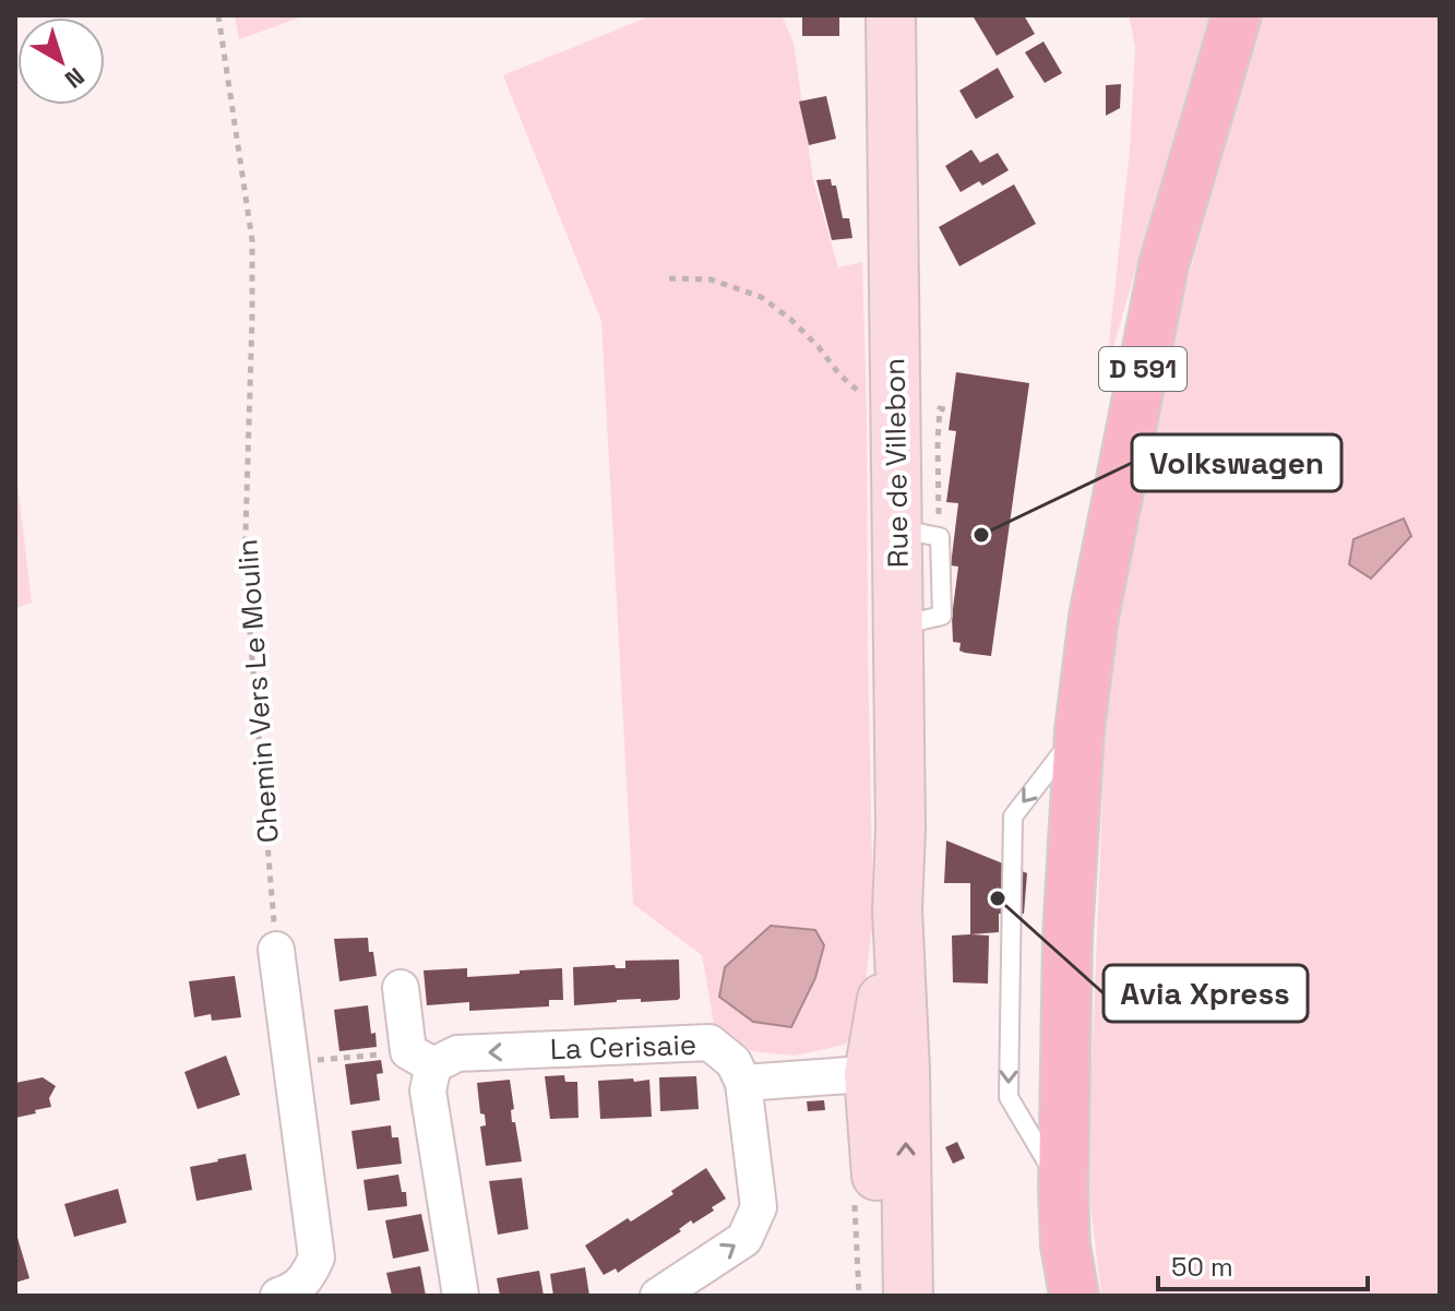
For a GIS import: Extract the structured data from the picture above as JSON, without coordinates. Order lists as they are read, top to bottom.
{
  "streets": {
    "main road": ["D 591", "Rue de Villebon"],
    "street": ["La Cerisaie"],
    "path": ["Chemin Vers Le Moulin"]
  },
  "one_way": ["La Cerisaie"],
  "places": ["Volkswagen", "Avia Xpress"],
  "scale_bar": "50 m",
  "north": "bottom right"
}
